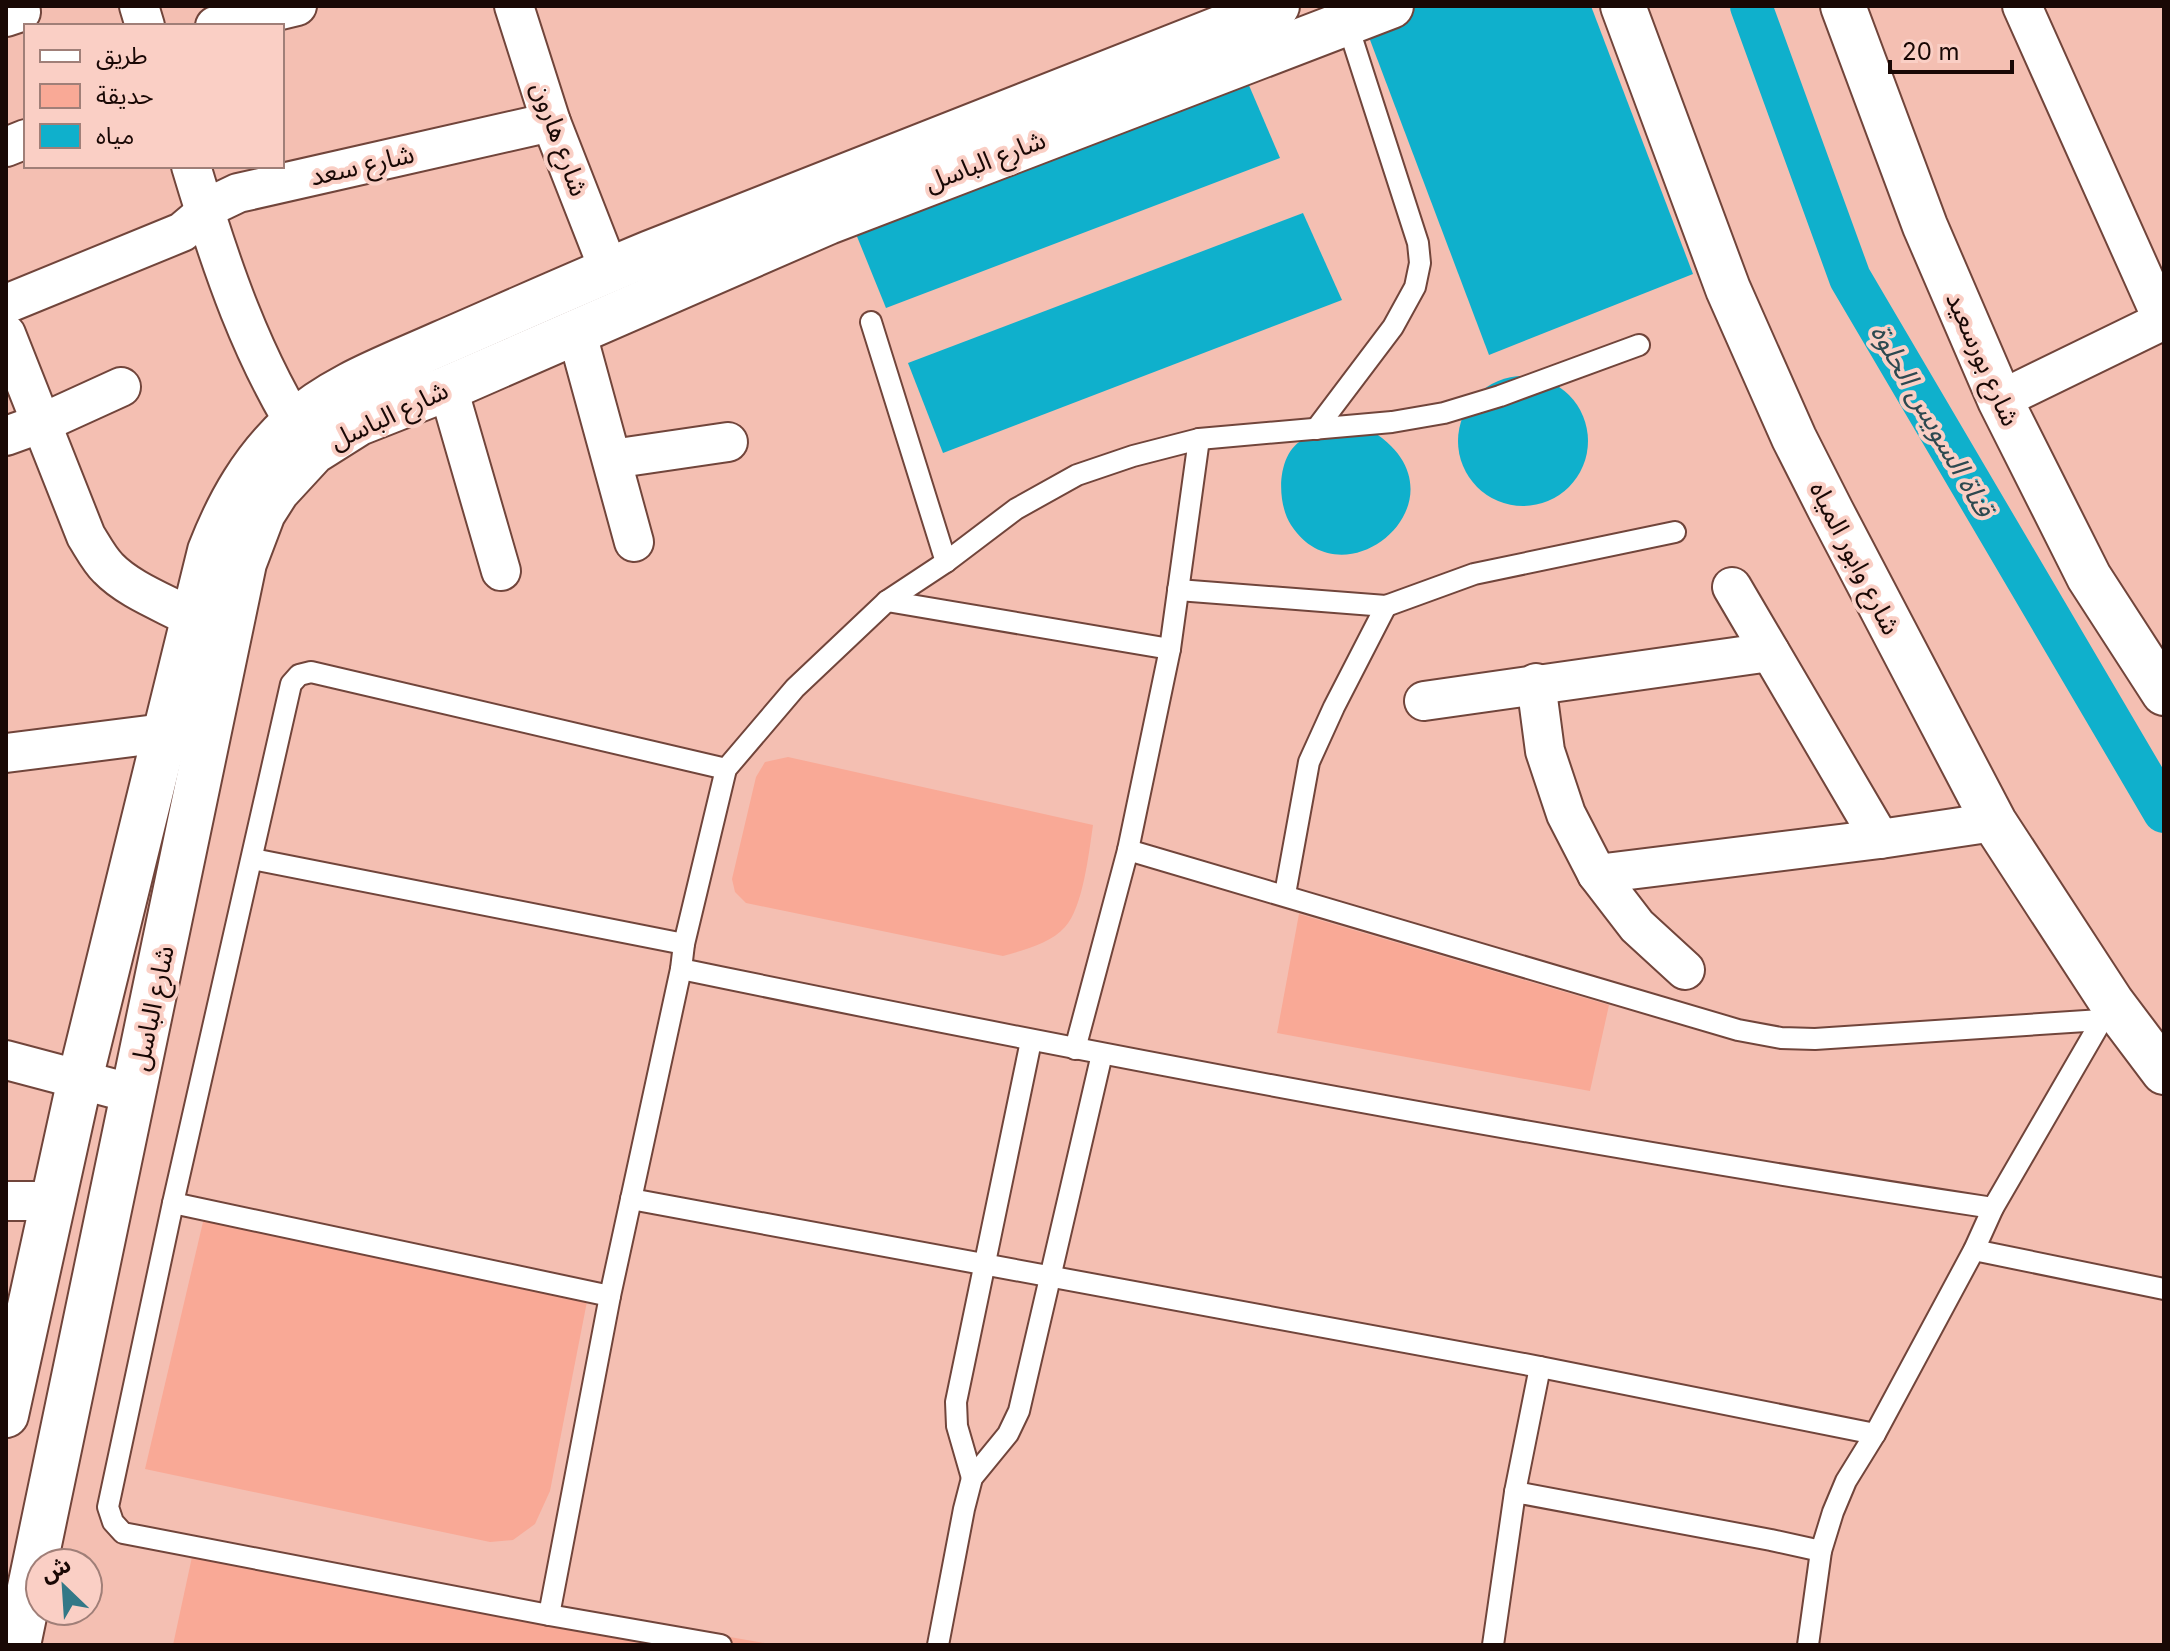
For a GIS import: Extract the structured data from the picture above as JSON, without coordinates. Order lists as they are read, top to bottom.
{
  "streets": {
    "main road": ["شارع الباسل", "شارع بورسعيد", "شارع وابور المياه"],
    "street": ["شارع هارون", "شارع سعد"]
  },
  "crossings": [
    ["شارع هارون", "شارع الباسل"],
    ["شارع هارون", "شارع سعد"]
  ],
  "water": ["قناة السويس الحلوة"],
  "legend": ["طريق", "حديقة", "مياه"],
  "scale_bar": "20 m",
  "north": "top left"
}
